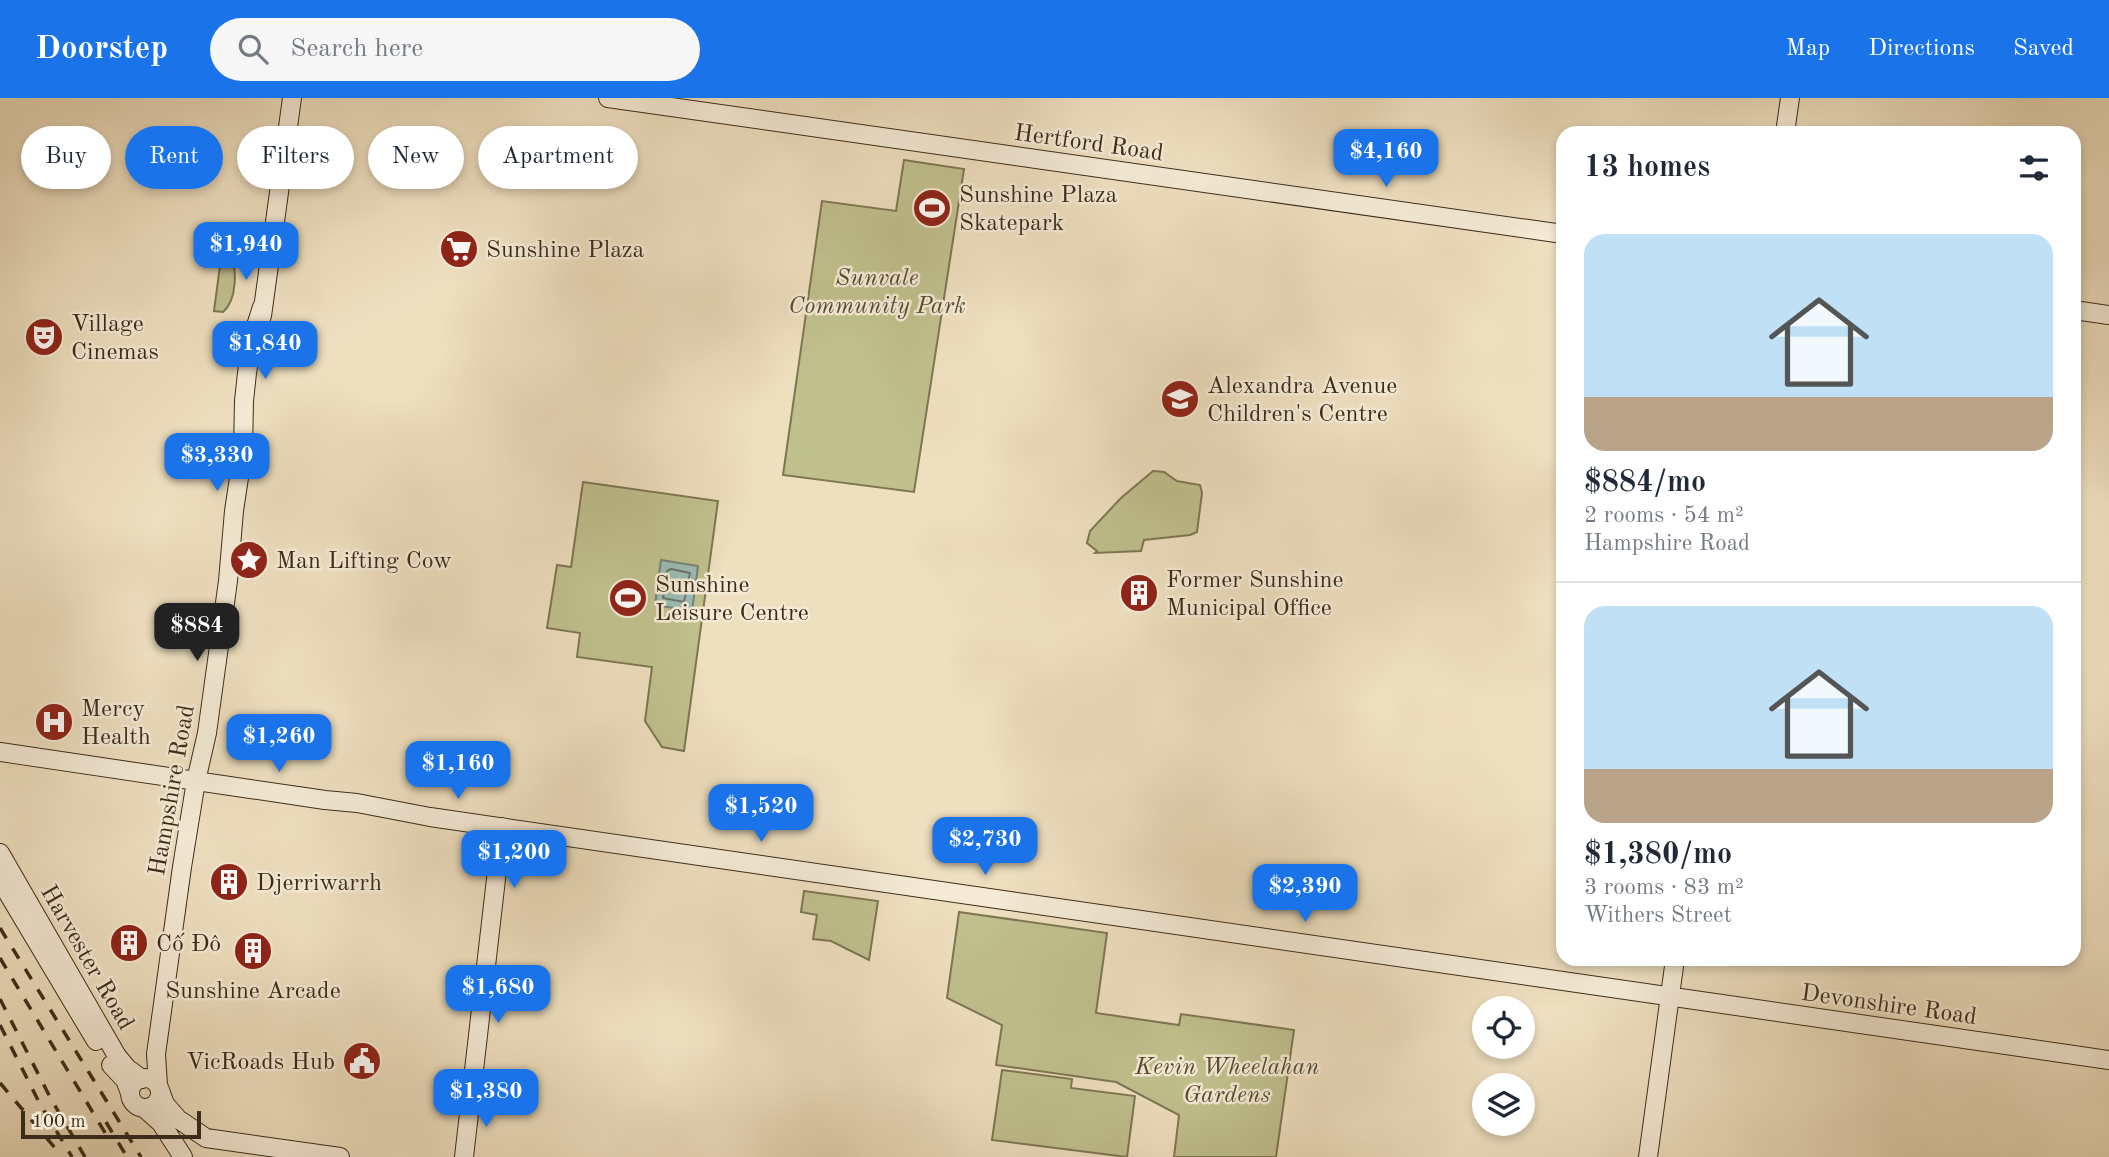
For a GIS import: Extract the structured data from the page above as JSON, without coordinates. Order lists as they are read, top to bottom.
{
  "streets": {
    "street": [
      "Hertford Road",
      "Hampshire Road",
      "Harvester Road",
      "Devonshire Road"
    ]
  },
  "crossings": [
    ["Hampshire Road", "Harvester Road"],
    ["Hampshire Road", "Devonshire Road"]
  ],
  "parks": ["Sunvale Community Park", "Kevin Wheelahan Gardens"],
  "places": {
    "sports": ["Sunshine Plaza Skatepark", "Sunshine Leisure Centre"],
    "supermarket": ["Sunshine Plaza"],
    "theatre": ["Village Cinemas"],
    "school or university": ["Alexandra Avenue Children's Centre"],
    "place": ["Man Lifting Cow"],
    "building": [
      "Former Sunshine Municipal Office",
      "Djerriwarrh",
      "Cố Đô",
      "Sunshine Arcade"
    ],
    "hospital": ["Mercy Health"],
    "public building": ["VicRoads Hub"]
  },
  "scale_bar": "100 m",
  "page": {
    "header": "Doorstep",
    "search": "Search here",
    "nav": ["Map", "Directions", "Saved"],
    "chip": [
      "Buy",
      "Rent",
      "Filters",
      "New",
      "Apartment"
    ],
    "heading": "13 homes",
    "price": [
      "$4,160",
      "$1,940",
      "$1,840",
      "$3,330",
      "$884",
      "$1,260",
      "$1,160",
      "$1,520",
      "$2,730",
      "$1,200",
      "$2,390",
      "$1,680",
      "$1,380"
    ],
    "list": [
      {
        "name": "$884/mo",
        "note": "2 rooms · 54 m² · Hampshire Road"
      },
      {
        "name": "$1,380/mo",
        "note": "3 rooms · 83 m² · Withers Street"
      }
    ],
    "scale": "100 m"
  }
}
